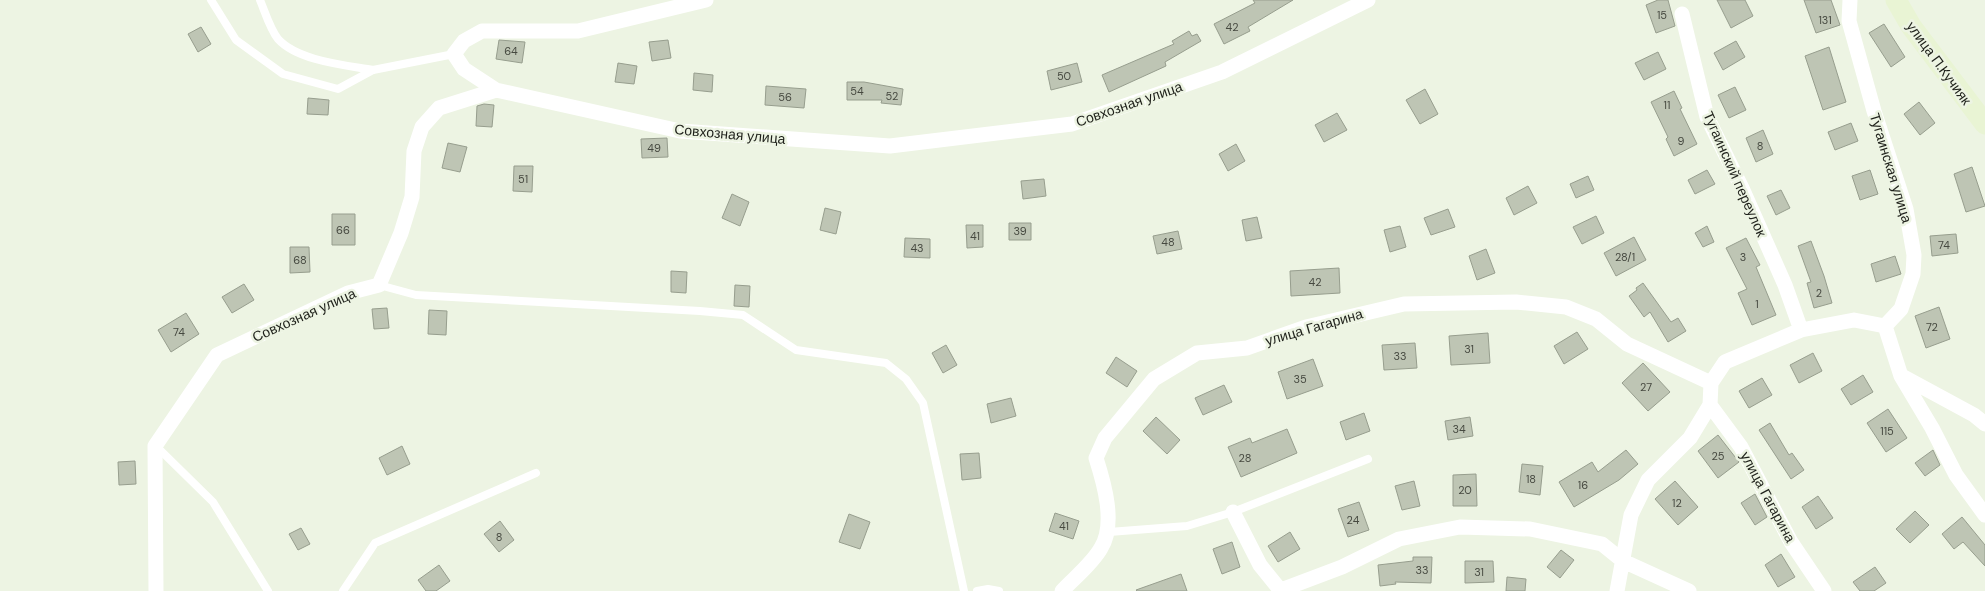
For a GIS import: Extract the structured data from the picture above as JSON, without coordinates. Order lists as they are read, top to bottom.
{
  "streets": {
    "street": [
      "улица П.Кучияк",
      "Совхозная улица",
      "Тугаинская улица",
      "Тугаинский переулок",
      "улица Гагарина"
    ]
  },
  "house_numbers": [
    "15",
    "131",
    "42",
    "64",
    "50",
    "54",
    "52",
    "56",
    "11",
    "9",
    "8",
    "49",
    "51",
    "66",
    "39",
    "41",
    "48",
    "74",
    "43",
    "28/1",
    "3",
    "68",
    "42",
    "2",
    "1",
    "72",
    "74",
    "31",
    "33",
    "35",
    "27",
    "34",
    "115",
    "25",
    "28",
    "18",
    "16",
    "20",
    "12",
    "24",
    "41",
    "8",
    "33",
    "31"
  ]
}
